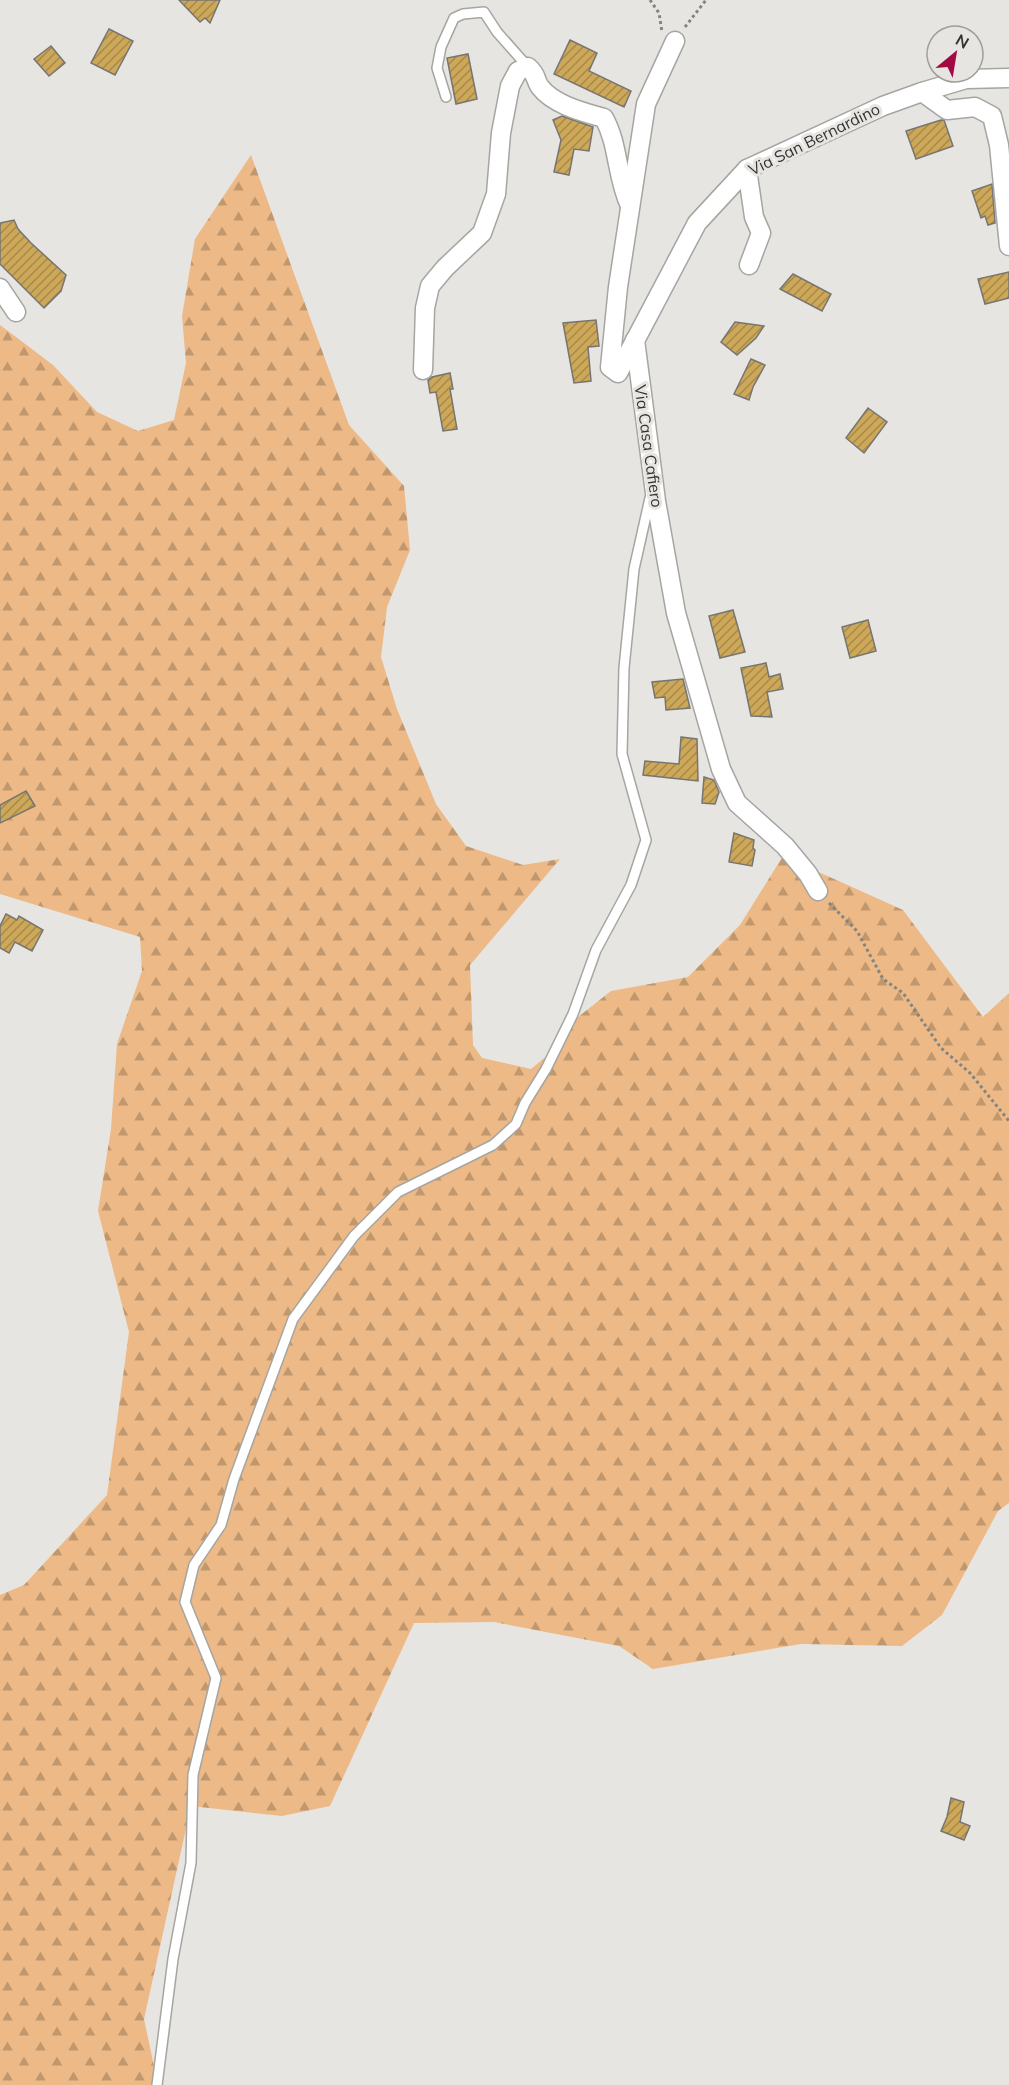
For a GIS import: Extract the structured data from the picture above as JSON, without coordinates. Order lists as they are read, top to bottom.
{
  "streets": {
    "street": ["Via San Bernardino", "Via Casa Cafiero"]
  },
  "crossings": [
    ["Via San Bernardino", "Via Casa Cafiero"]
  ],
  "north": "top right"
}
